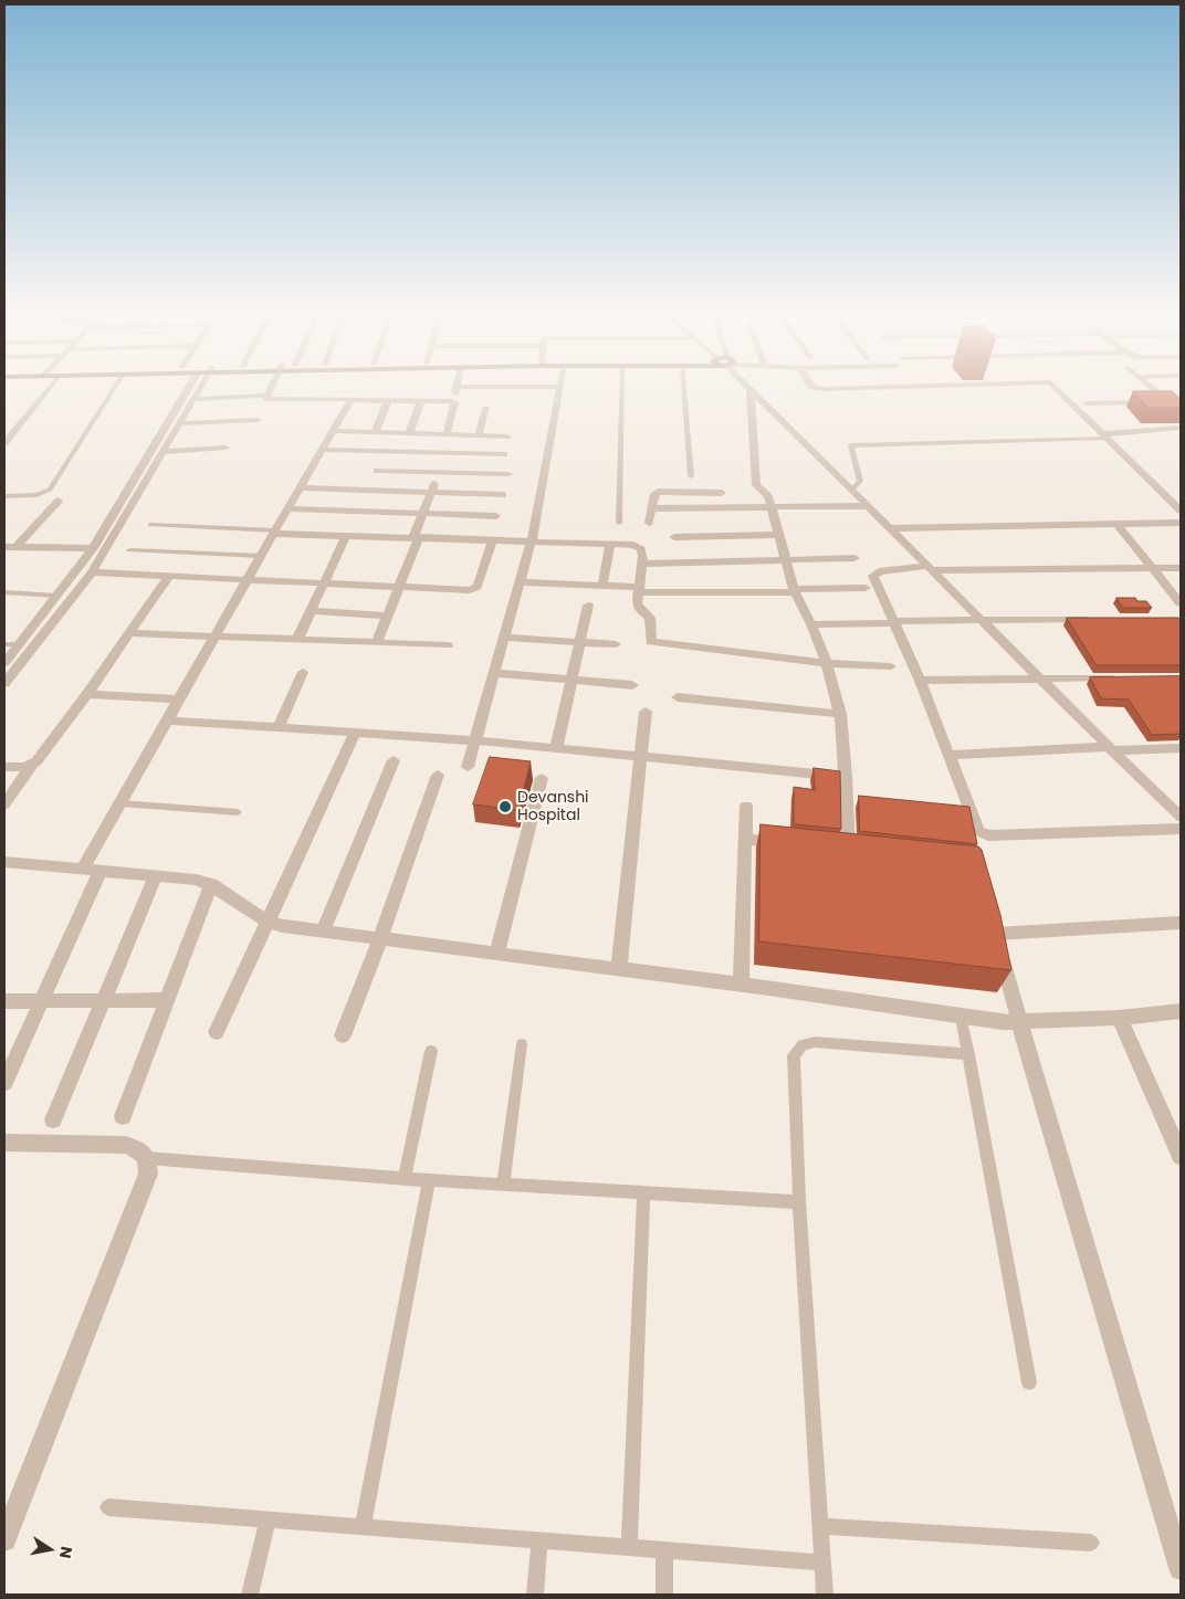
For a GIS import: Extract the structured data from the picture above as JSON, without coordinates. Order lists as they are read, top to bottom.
{
  "places": ["Devanshi Hospital"],
  "north": "right"
}
